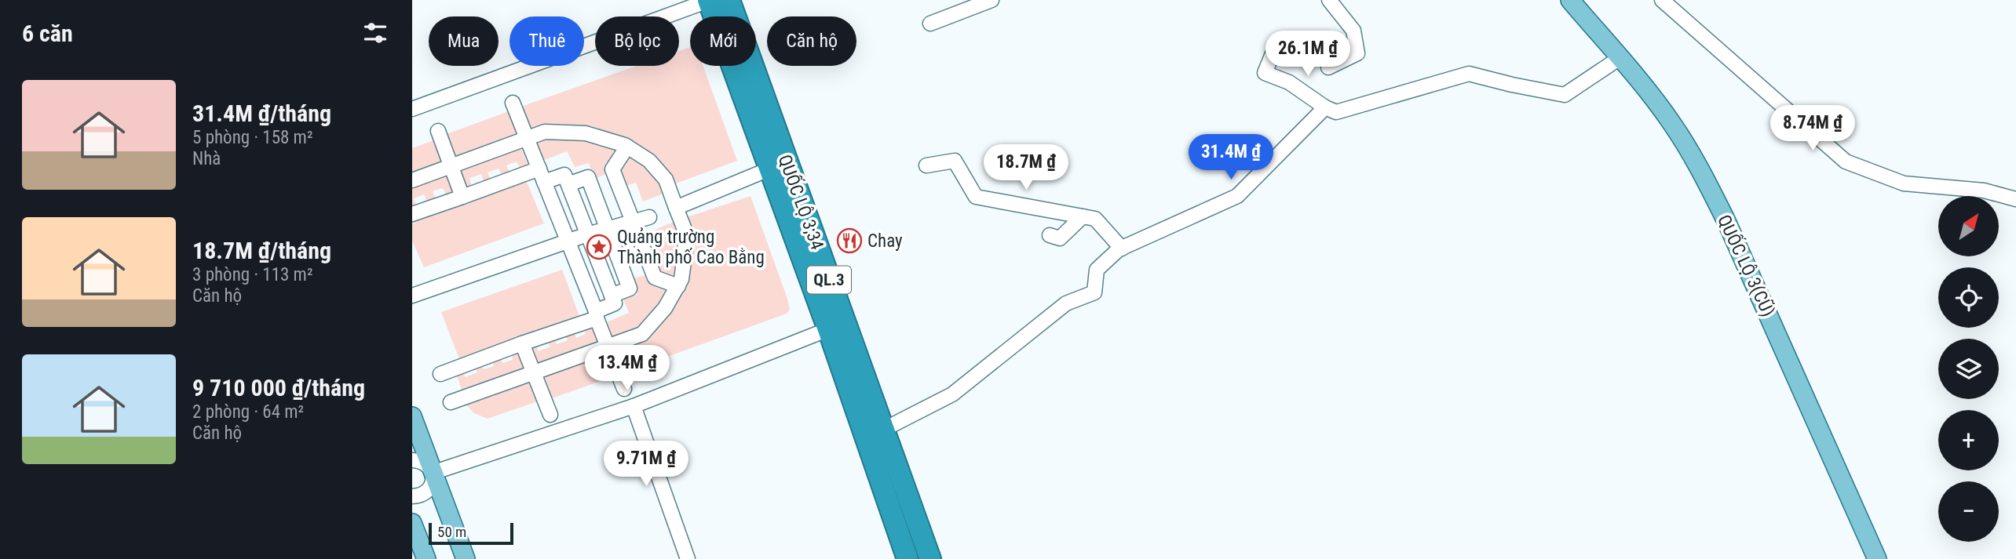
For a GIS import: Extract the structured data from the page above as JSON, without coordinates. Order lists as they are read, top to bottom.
{
  "streets": {
    "highway": ["QUỐC LỘ 3;34", "QL.3"],
    "main road": ["QUỐC LỘ 3(CŨ)"]
  },
  "places": {
    "restaurant": ["Chay"],
    "place": ["Quảng trường Thành phố Cao Bằng"]
  },
  "scale_bar": "50 m",
  "north": "top right",
  "page": {
    "heading": "6 căn",
    "chip": [
      "Mua",
      "Thuê",
      "Bộ lọc",
      "Mới",
      "Căn hộ"
    ],
    "price": [
      "26.1M ₫",
      "8.74M ₫",
      "31.4M ₫",
      "18.7M ₫",
      "13.4M ₫",
      "9.71M ₫"
    ],
    "list": [
      {
        "name": "31.4M ₫/tháng",
        "note": "5 phòng · 158 m² · Nhà"
      },
      {
        "name": "18.7M ₫/tháng",
        "note": "3 phòng · 113 m² · Căn hộ"
      },
      {
        "name": "9 710 000 ₫/tháng",
        "note": "2 phòng · 64 m² · Căn hộ"
      }
    ],
    "map_buttons": ["+", "−"],
    "scale": "50 m"
  }
}
